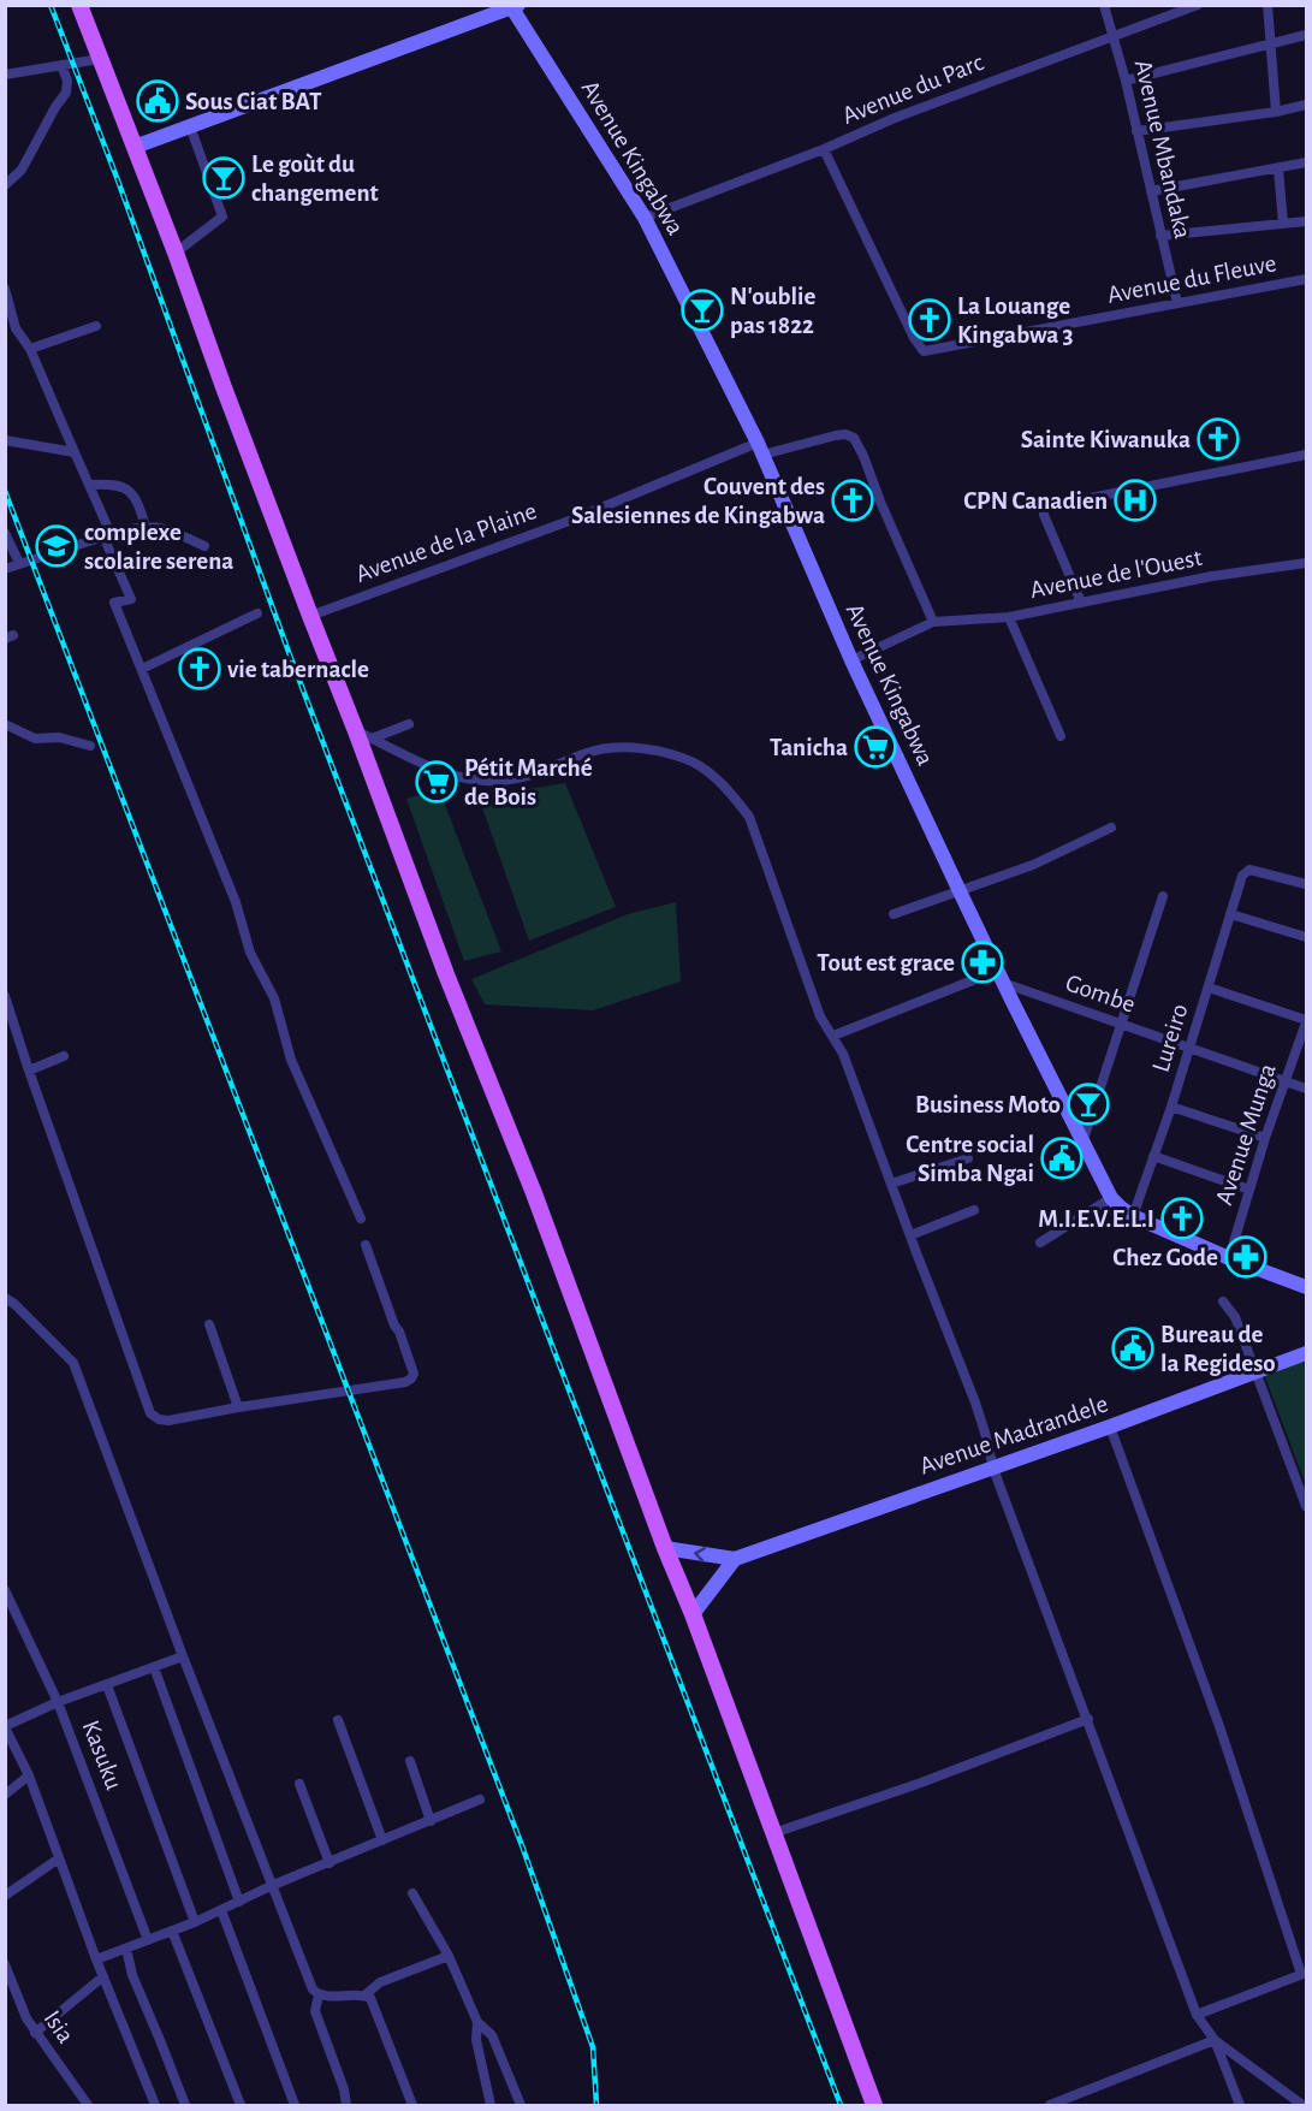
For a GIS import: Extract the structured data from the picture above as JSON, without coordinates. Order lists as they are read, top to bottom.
{
  "streets": {
    "street": [
      "Avenue du Parc",
      "Avenue Mbandaka",
      "Avenue Kingabwa",
      "Avenue du Fleuve",
      "Avenue de la Plaine",
      "Avenue de l'Ouest",
      "Gombe",
      "Lureiro",
      "Avenue Munga",
      "Avenue Madrandele",
      "Kasuku",
      "Isia"
    ]
  },
  "crossings": [
    ["Avenue du Parc", "Avenue Mbandaka"],
    ["Avenue du Parc", "Avenue Kingabwa"],
    ["Avenue du Parc", "Avenue du Fleuve"],
    ["Avenue Mbandaka", "Avenue du Fleuve"],
    ["Avenue Kingabwa", "Avenue de la Plaine"],
    ["Avenue Kingabwa", "Avenue de l'Ouest"],
    ["Avenue Kingabwa", "Gombe"],
    ["Avenue Kingabwa", "Lureiro"],
    ["Avenue Kingabwa", "Avenue Munga"],
    ["Avenue de la Plaine", "Avenue de l'Ouest"],
    ["Gombe", "Lureiro"],
    ["Gombe", "Avenue Munga"]
  ],
  "places": {
    "public building": ["Sous Ciat BAT", "Centre social Simba Ngai", "Bureau de la Regideso"],
    "bar": ["Le goùt du changement", "N'oublie pas 1822", "Business Moto"],
    "church": [
      "La Louange Kingabwa 3",
      "Sainte Kiwanuka",
      "Couvent des Salesiennes de Kingabwa",
      "vie tabernacle",
      "M.I.E.V.E.L.I"
    ],
    "hospital": ["CPN Canadien"],
    "school or university": ["complexe scolaire serena"],
    "supermarket": ["Tanicha", "Pétit Marché de Bois"],
    "pharmacy": ["Tout est grace", "Chez Gode"]
  }
}
